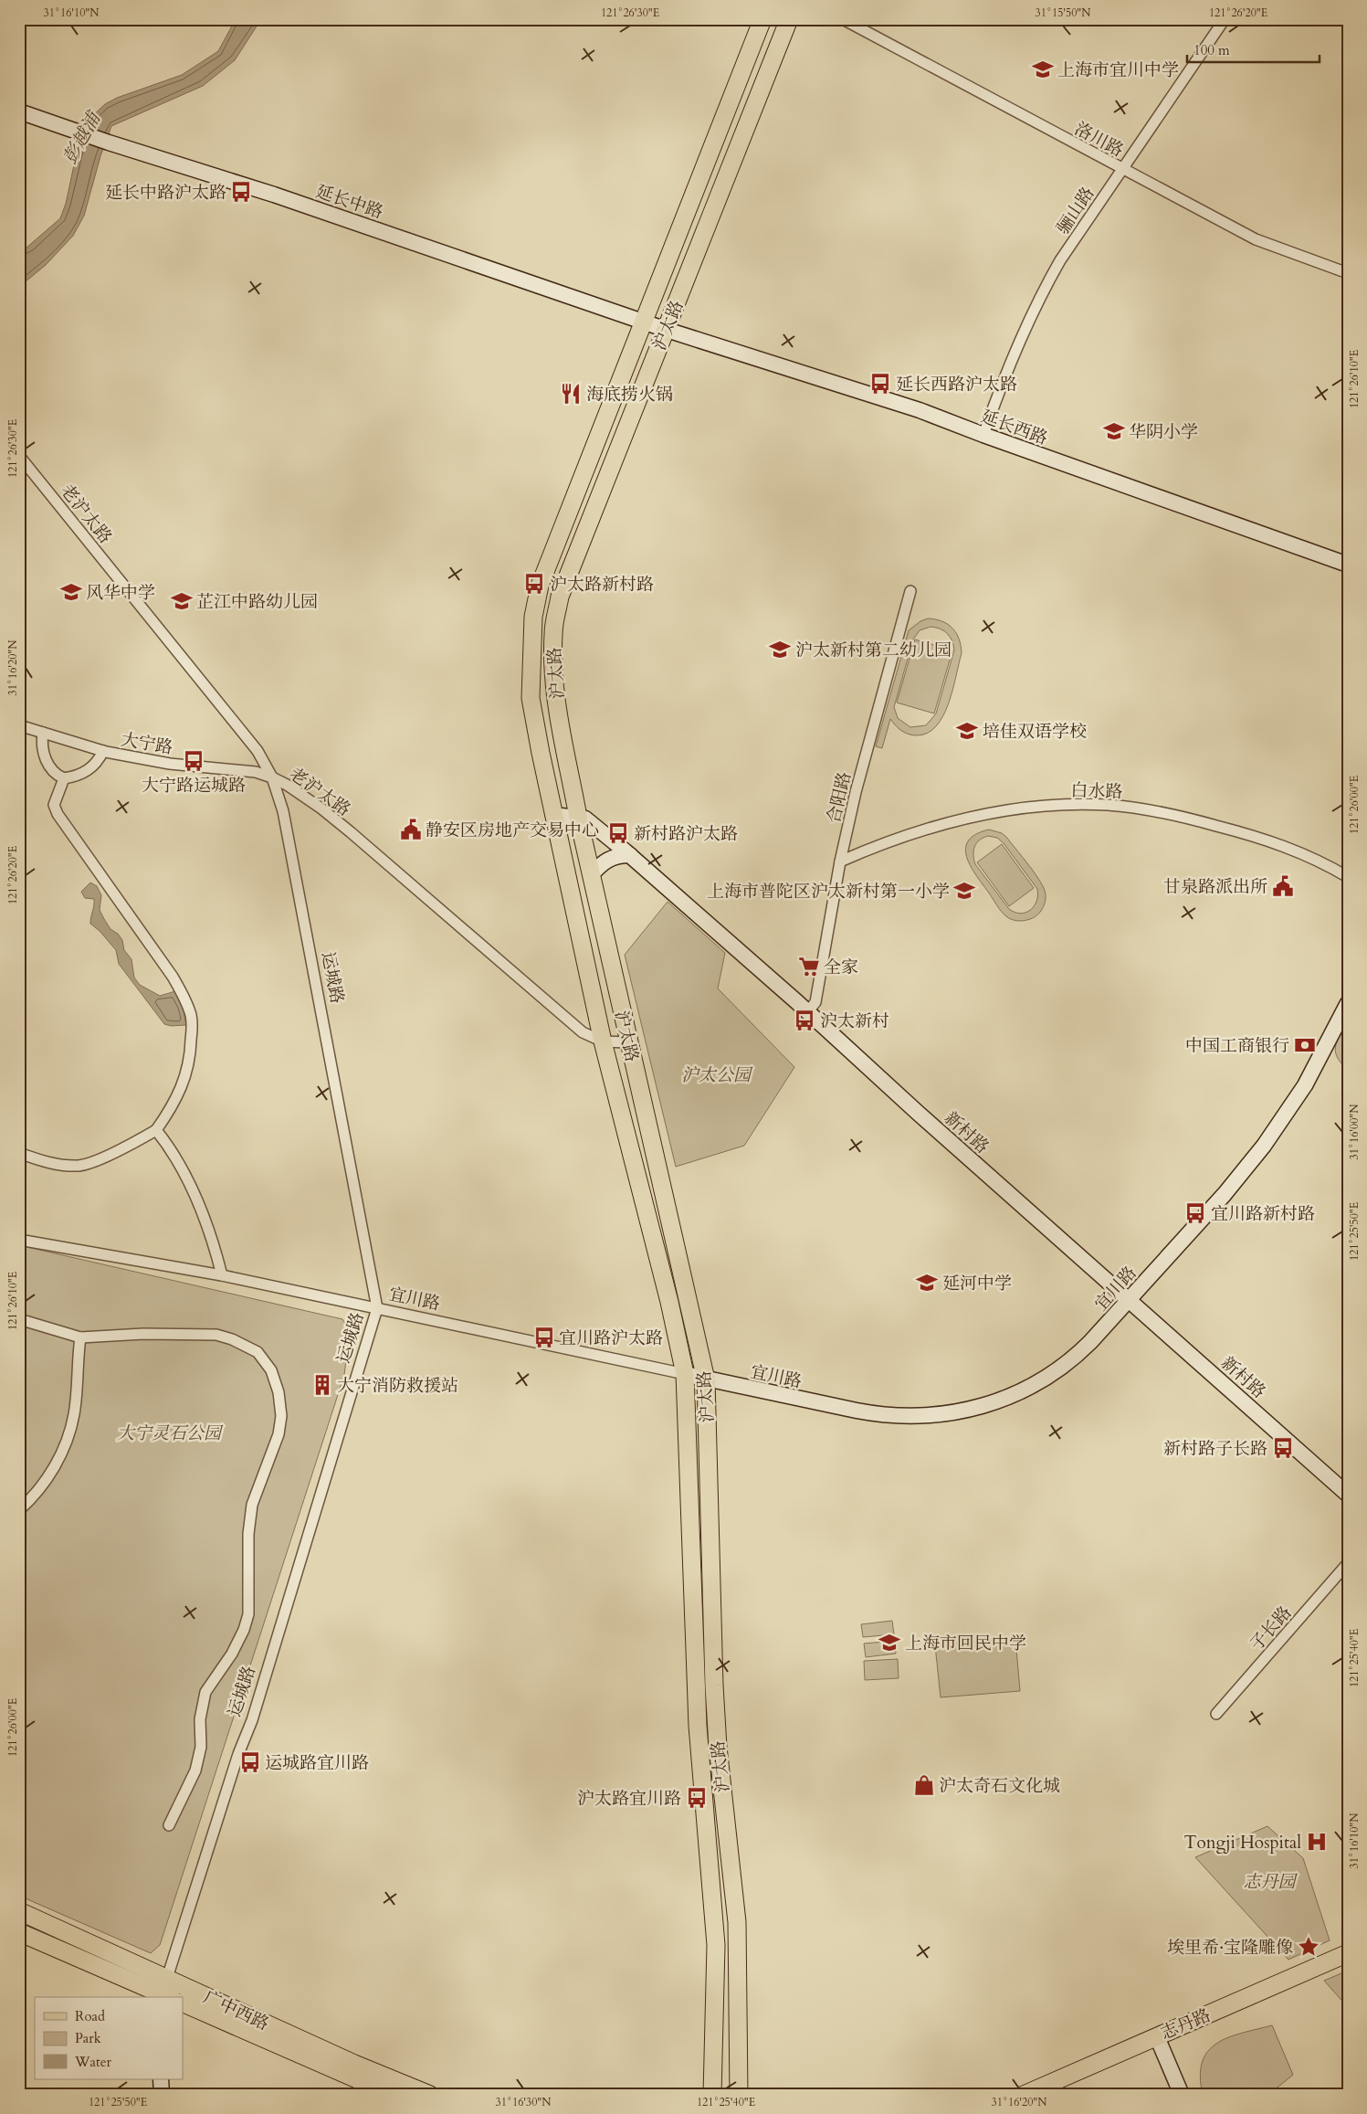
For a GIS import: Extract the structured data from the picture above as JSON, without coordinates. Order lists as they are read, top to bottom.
{
  "streets": {
    "main road": ["沪太路", "广中西路", "志丹路"],
    "street": [
      "洛川路",
      "延长中路",
      "骊山路",
      "延长西路",
      "老沪太路",
      "大宁路",
      "白水路",
      "合阳路",
      "运城路",
      "新村路",
      "宜川路",
      "子长路"
    ]
  },
  "crossings": [
    ["洛川路", "骊山路"],
    ["延长中路", "沪太路"],
    ["延长中路", "延长西路"],
    ["骊山路", "延长西路"],
    ["沪太路", "延长西路"],
    ["沪太路", "老沪太路"],
    ["沪太路", "新村路"],
    ["沪太路", "宜川路"],
    ["老沪太路", "大宁路"],
    ["老沪太路", "运城路"],
    ["大宁路", "运城路"],
    ["白水路", "合阳路"],
    ["合阳路", "新村路"],
    ["运城路", "宜川路"],
    ["运城路", "广中西路"],
    ["新村路", "宜川路"]
  ],
  "water": ["彭越浦"],
  "parks": ["沪太公园", "大宁灵石公园", "志丹园"],
  "places": {
    "school or university": [
      "上海市宜川中学",
      "华阴小学",
      "风华中学",
      "芷江中路幼儿园",
      "沪太新村第二幼儿园",
      "培佳双语学校",
      "上海市普陀区沪太新村第一小学",
      "延河中学",
      "上海市回民中学"
    ],
    "bus stop": [
      "延长中路沪太路",
      "延长西路沪太路",
      "沪太路新村路",
      "大宁路运城路",
      "新村路沪太路",
      "沪太新村",
      "宜川路新村路",
      "宜川路沪太路",
      "新村路子长路",
      "运城路宜川路",
      "沪太路宜川路"
    ],
    "restaurant": ["海底捞火锅"],
    "public building": ["静安区房地产交易中心", "甘泉路派出所"],
    "supermarket": ["全家"],
    "bank": ["中国工商银行"],
    "building": ["大宁消防救援站"],
    "shop": ["沪太奇石文化城"],
    "hospital": ["Tongji Hospital"],
    "place": ["埃里希·宝隆雕像"]
  },
  "legend": ["Road", "Park", "Water"],
  "scale_bar": "100 m",
  "coordinates": [
    "31°16'10\"N",
    "121°26'30\"E",
    "31°15'50\"N",
    "121°26'20\"E",
    "121°26'10\"E",
    "31°16'20\"N",
    "121°26'00\"E",
    "31°16'00\"N",
    "121°25'50\"E",
    "121°25'40\"E",
    "31°16'30\"N"
  ]
}
